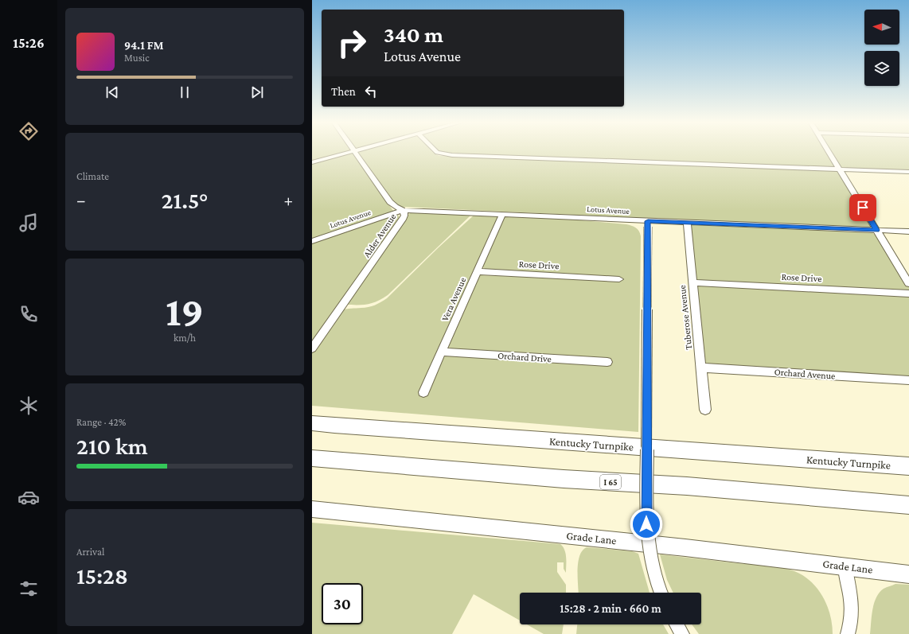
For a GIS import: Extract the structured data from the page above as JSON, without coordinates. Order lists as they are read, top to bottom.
{
  "streets": {
    "highway": ["Kentucky Turnpike", "I 65"],
    "main road": ["Grade Lane"],
    "street": [
      "Lotus Avenue",
      "Alder Avenue",
      "Rose Drive",
      "Vera Avenue",
      "Tuberose Avenue",
      "Orchard Drive",
      "Orchard Avenue"
    ]
  },
  "crossings": [
    ["Lotus Avenue", "Alder Avenue"],
    ["Lotus Avenue", "Vera Avenue"],
    ["Lotus Avenue", "Tuberose Avenue"],
    ["Rose Drive", "Vera Avenue"],
    ["Rose Drive", "Tuberose Avenue"],
    ["Vera Avenue", "Orchard Drive"],
    ["Tuberose Avenue", "Orchard Avenue"]
  ],
  "north": "left",
  "page": {
    "tabs": "15:26",
    "turn": ["340 m", "Lotus Avenue"],
    "song": ["94.1 FM", "Music"],
    "then": "Then",
    "tile": [
      "Climate",
      ["19", "km/h"],
      ["Range · 42%", "210 km"],
      ["Arrival", "15:28"]
    ],
    "heat": ["−", "21.5°", "+"],
    "limit": "30",
    "trip": "15:28 · 2 min · 660 m"
  }
}
